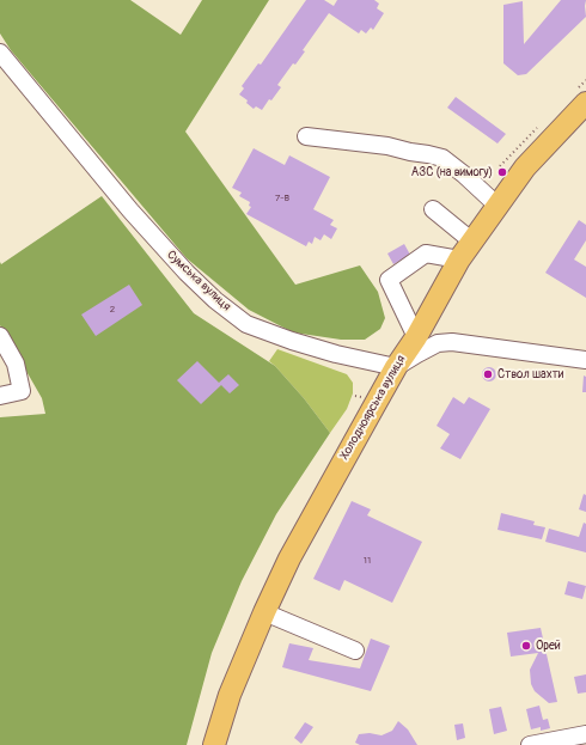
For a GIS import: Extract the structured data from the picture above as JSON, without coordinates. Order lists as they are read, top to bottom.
{
  "streets": {
    "main road": ["Холодноярська вулиця"],
    "street": ["Сумська вулиця"]
  },
  "crossings": [
    ["Сумська вулиця", "Холодноярська вулиця"]
  ],
  "places": ["АЗС (на вимогу)", "Ствол шахти", "Орей"],
  "house_numbers": ["7-В", "2", "11"]
}
